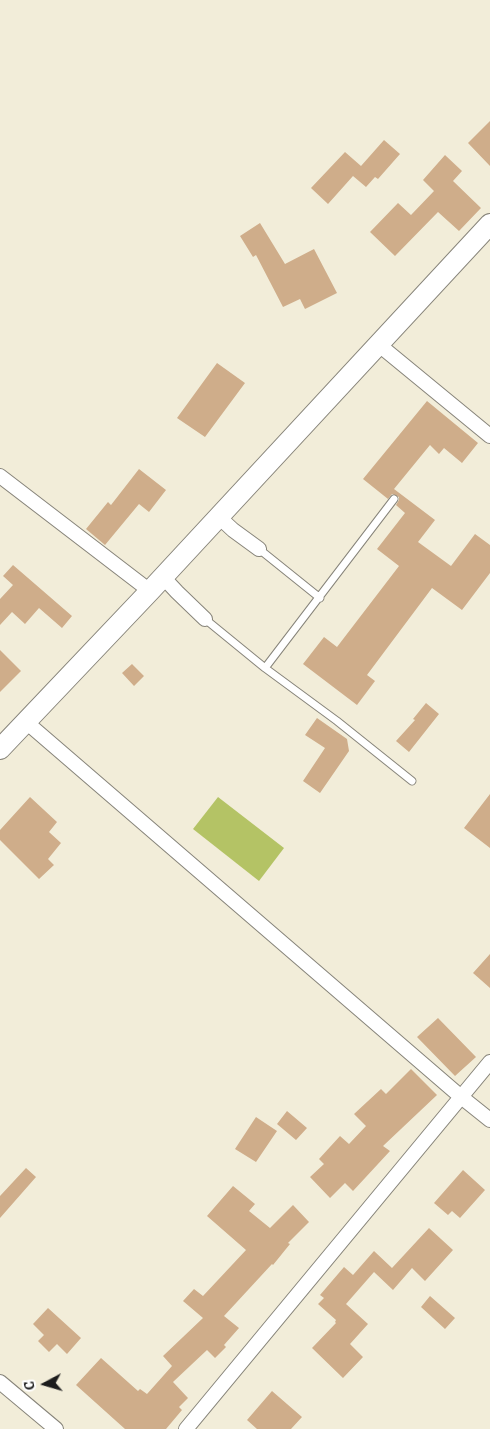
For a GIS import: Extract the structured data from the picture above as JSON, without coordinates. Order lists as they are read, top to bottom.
{
  "north": "left"
}
